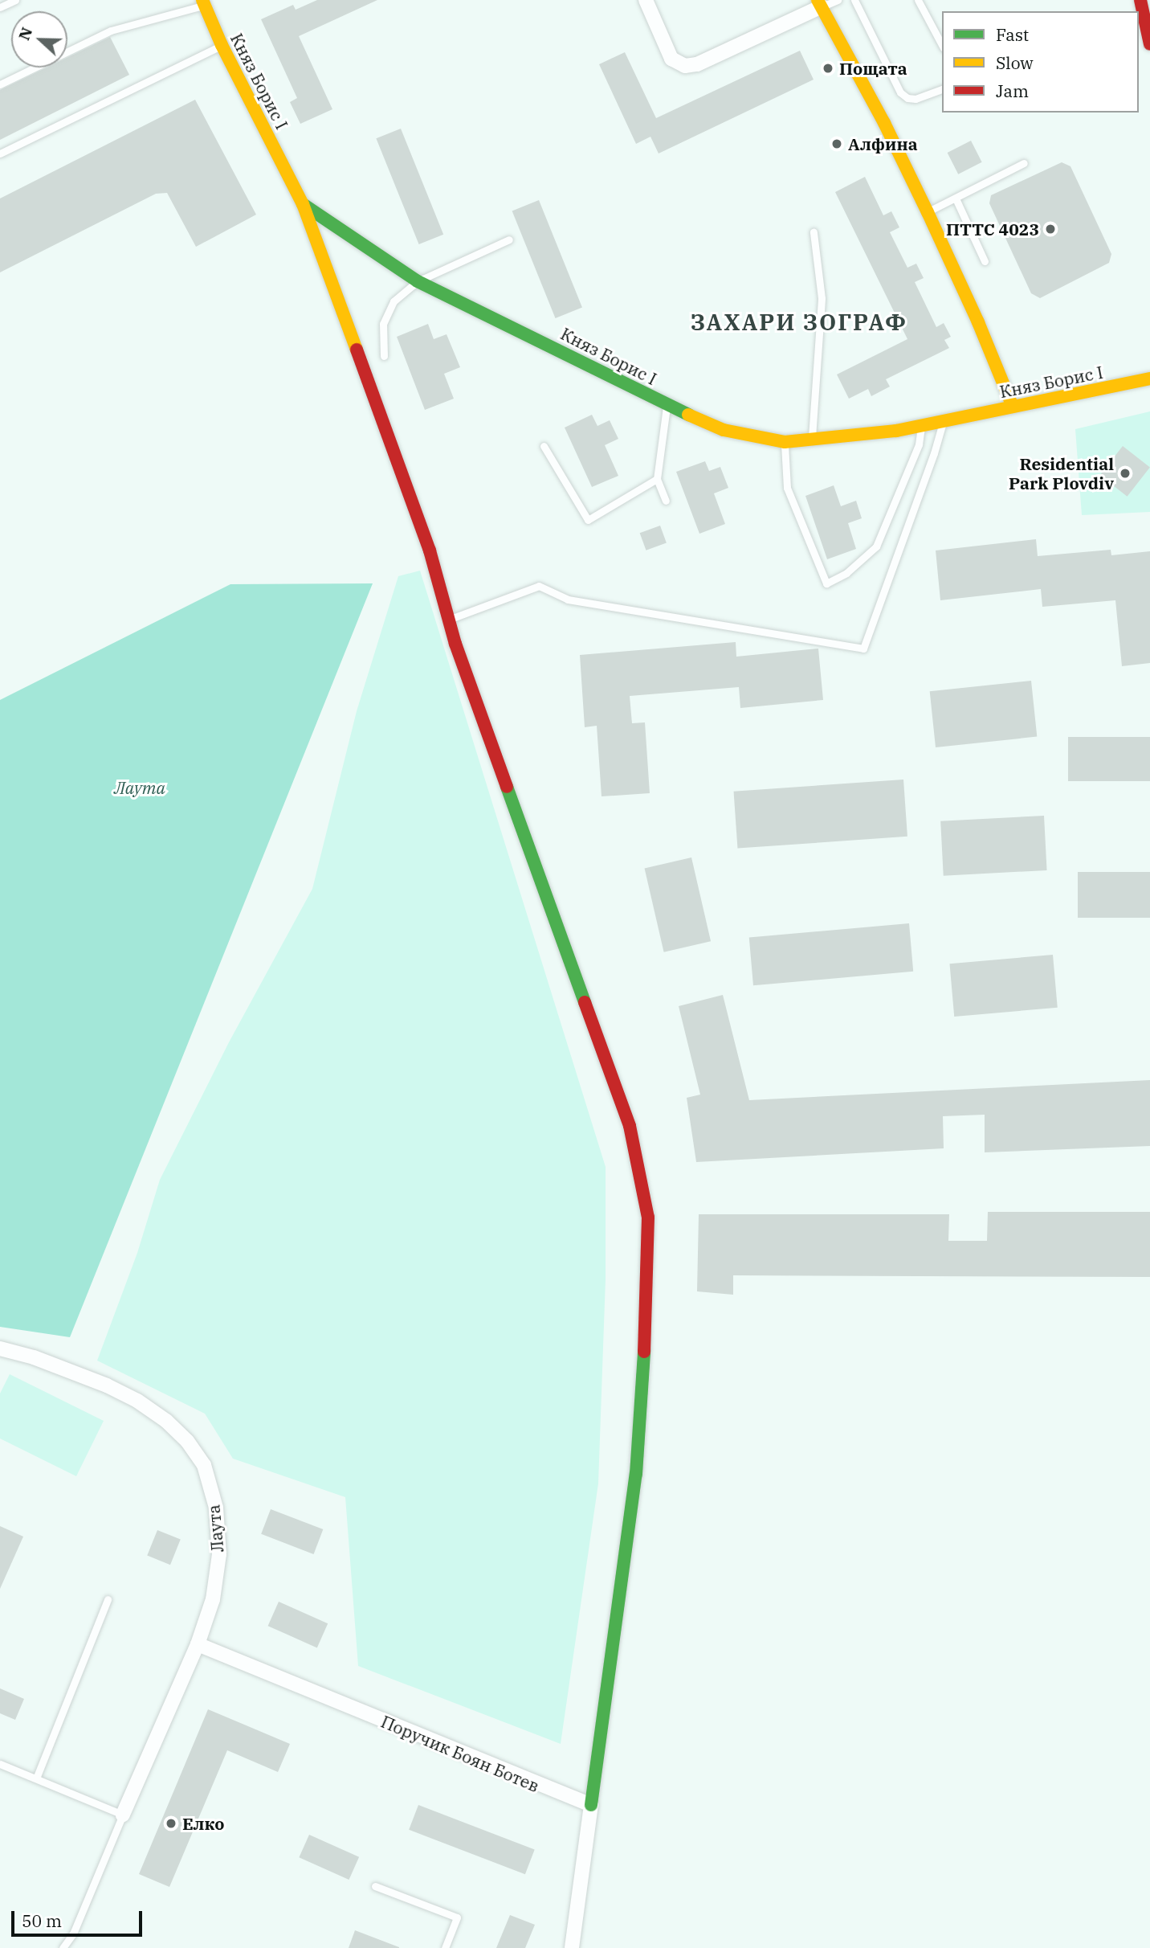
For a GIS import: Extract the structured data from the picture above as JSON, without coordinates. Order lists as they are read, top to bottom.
{
  "streets": {
    "street": ["Княз Борис I", "Лаута", "Поручик Боян Ботев"]
  },
  "crossings": [
    ["Лаута", "Поручик Боян Ботев"]
  ],
  "districts": ["ЗАХАРИ ЗОГРАФ"],
  "parks": ["Лаута"],
  "places": [
    "Пощата",
    "Алфина",
    "ПТТС 4023",
    "Residential Park Plovdiv",
    "Елко"
  ],
  "legend": ["Fast", "Slow", "Jam"],
  "scale_bar": "50 m",
  "north": "left"
}
